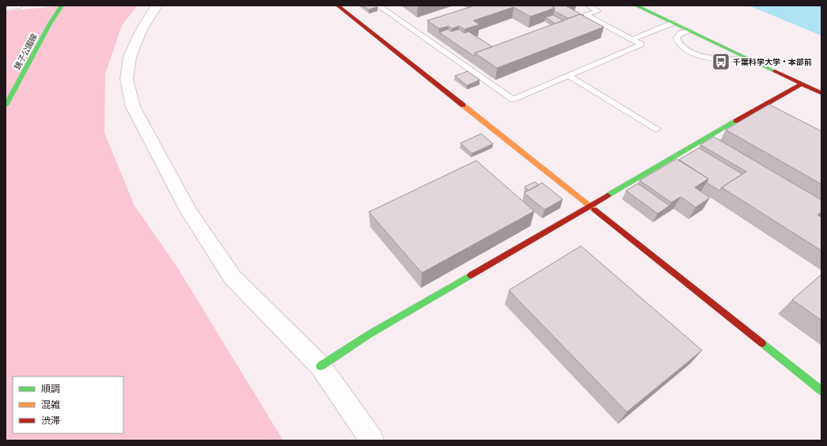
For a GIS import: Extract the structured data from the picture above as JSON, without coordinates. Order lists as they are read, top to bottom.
{
  "streets": {
    "street": ["銚子公園線"]
  },
  "places": {
    "bus stop": ["千葉科学大学・本部前"]
  },
  "legend": ["順調", "混雑", "渋滞"]
}
